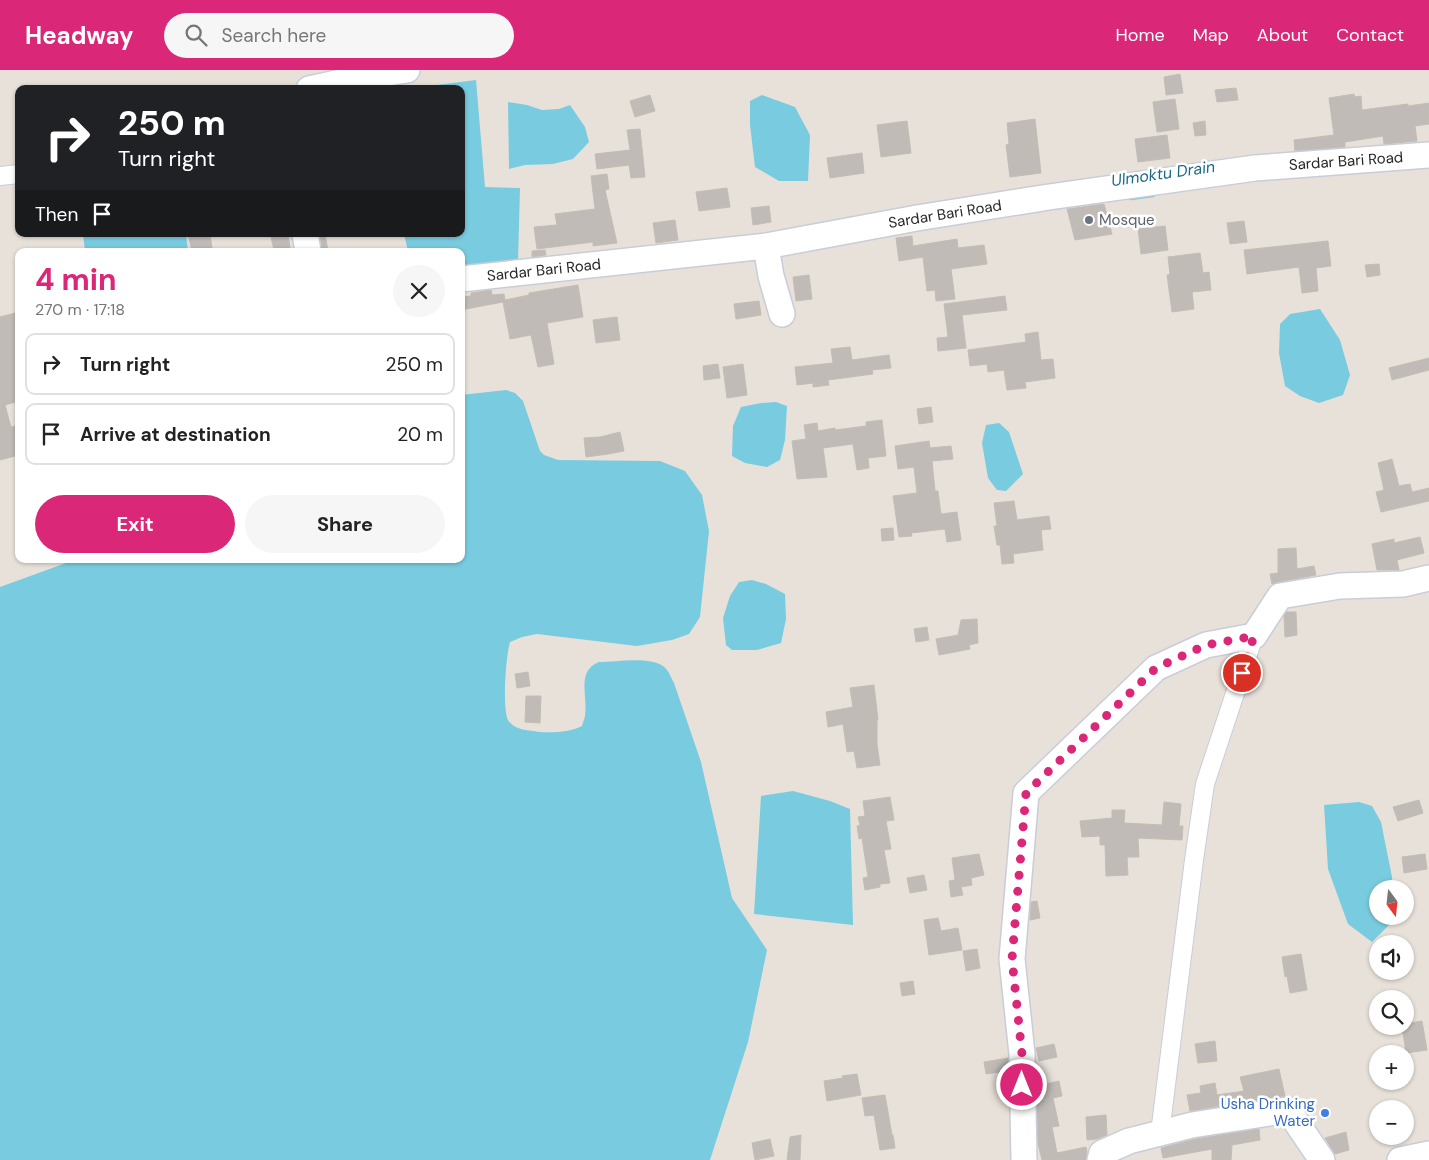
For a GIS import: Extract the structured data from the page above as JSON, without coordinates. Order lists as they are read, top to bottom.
{
  "streets": {
    "main road": ["Sardar Bari Road"]
  },
  "water": ["Ulmoktu Drain"],
  "places": ["Mosque", "Usha Drinking Water"],
  "north": "bottom",
  "page": {
    "header": "Headway",
    "search": "Search here",
    "nav": [
      "Home",
      "Map",
      "About",
      "Contact"
    ],
    "turn": ["250 m", "Turn right"],
    "then": "Then",
    "heading": ["4 min", "270 m · 17:18"],
    "list": [
      {
        "name": "Turn right",
        "value": "250 m"
      },
      {
        "name": "Arrive at destination",
        "value": "20 m"
      }
    ],
    "buttons": ["Exit", "Share"],
    "map_buttons": ["+", "−"]
  }
}
